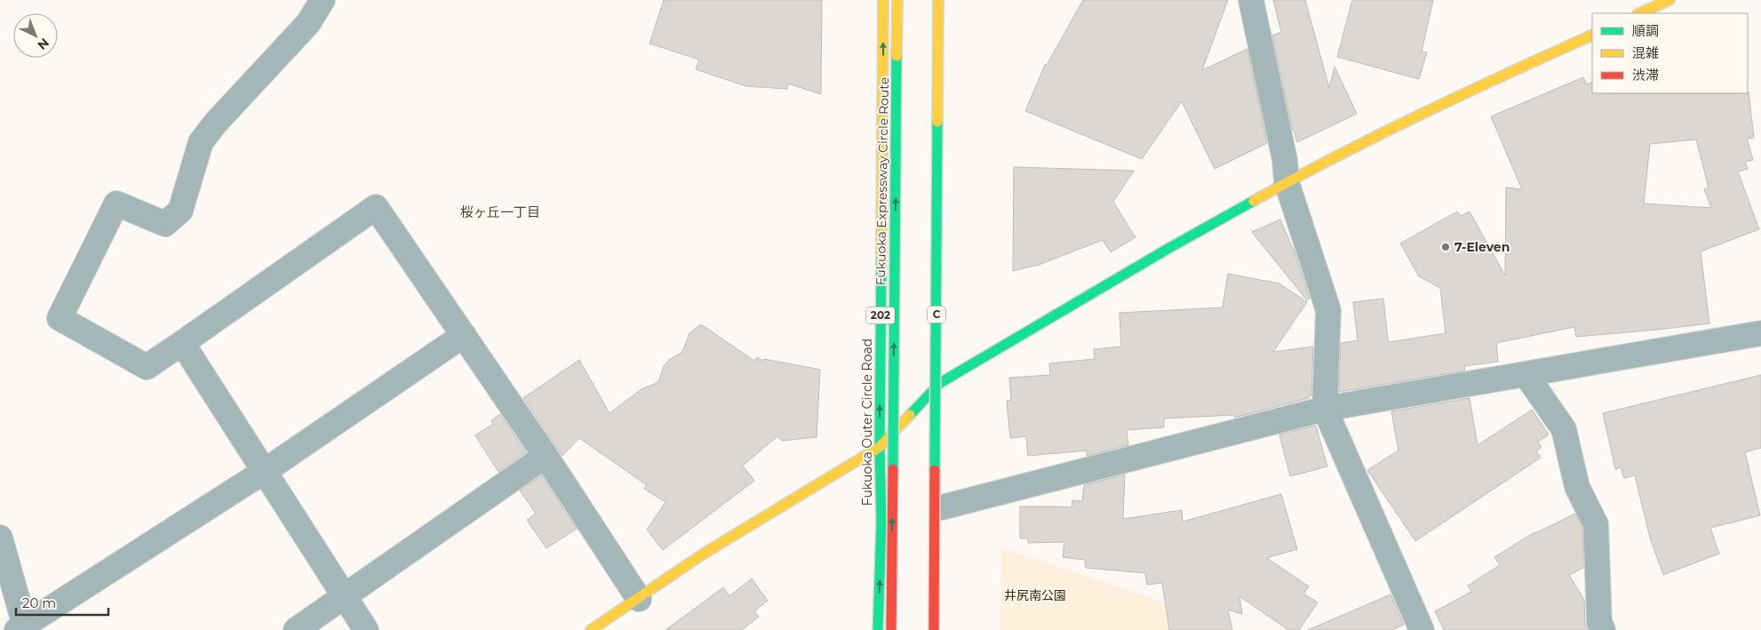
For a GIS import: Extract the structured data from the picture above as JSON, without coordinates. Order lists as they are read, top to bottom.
{
  "streets": {
    "main road": [
      "Fukuoka Expressway Circle Route",
      "C",
      "202",
      "Fukuoka Outer Circle Road"
    ]
  },
  "districts": ["桜ヶ丘一丁目"],
  "parks": ["井尻南公園"],
  "places": ["7-Eleven"],
  "legend": ["順調", "混雑", "渋滞"],
  "scale_bar": "20 m",
  "north": "bottom right"
}
